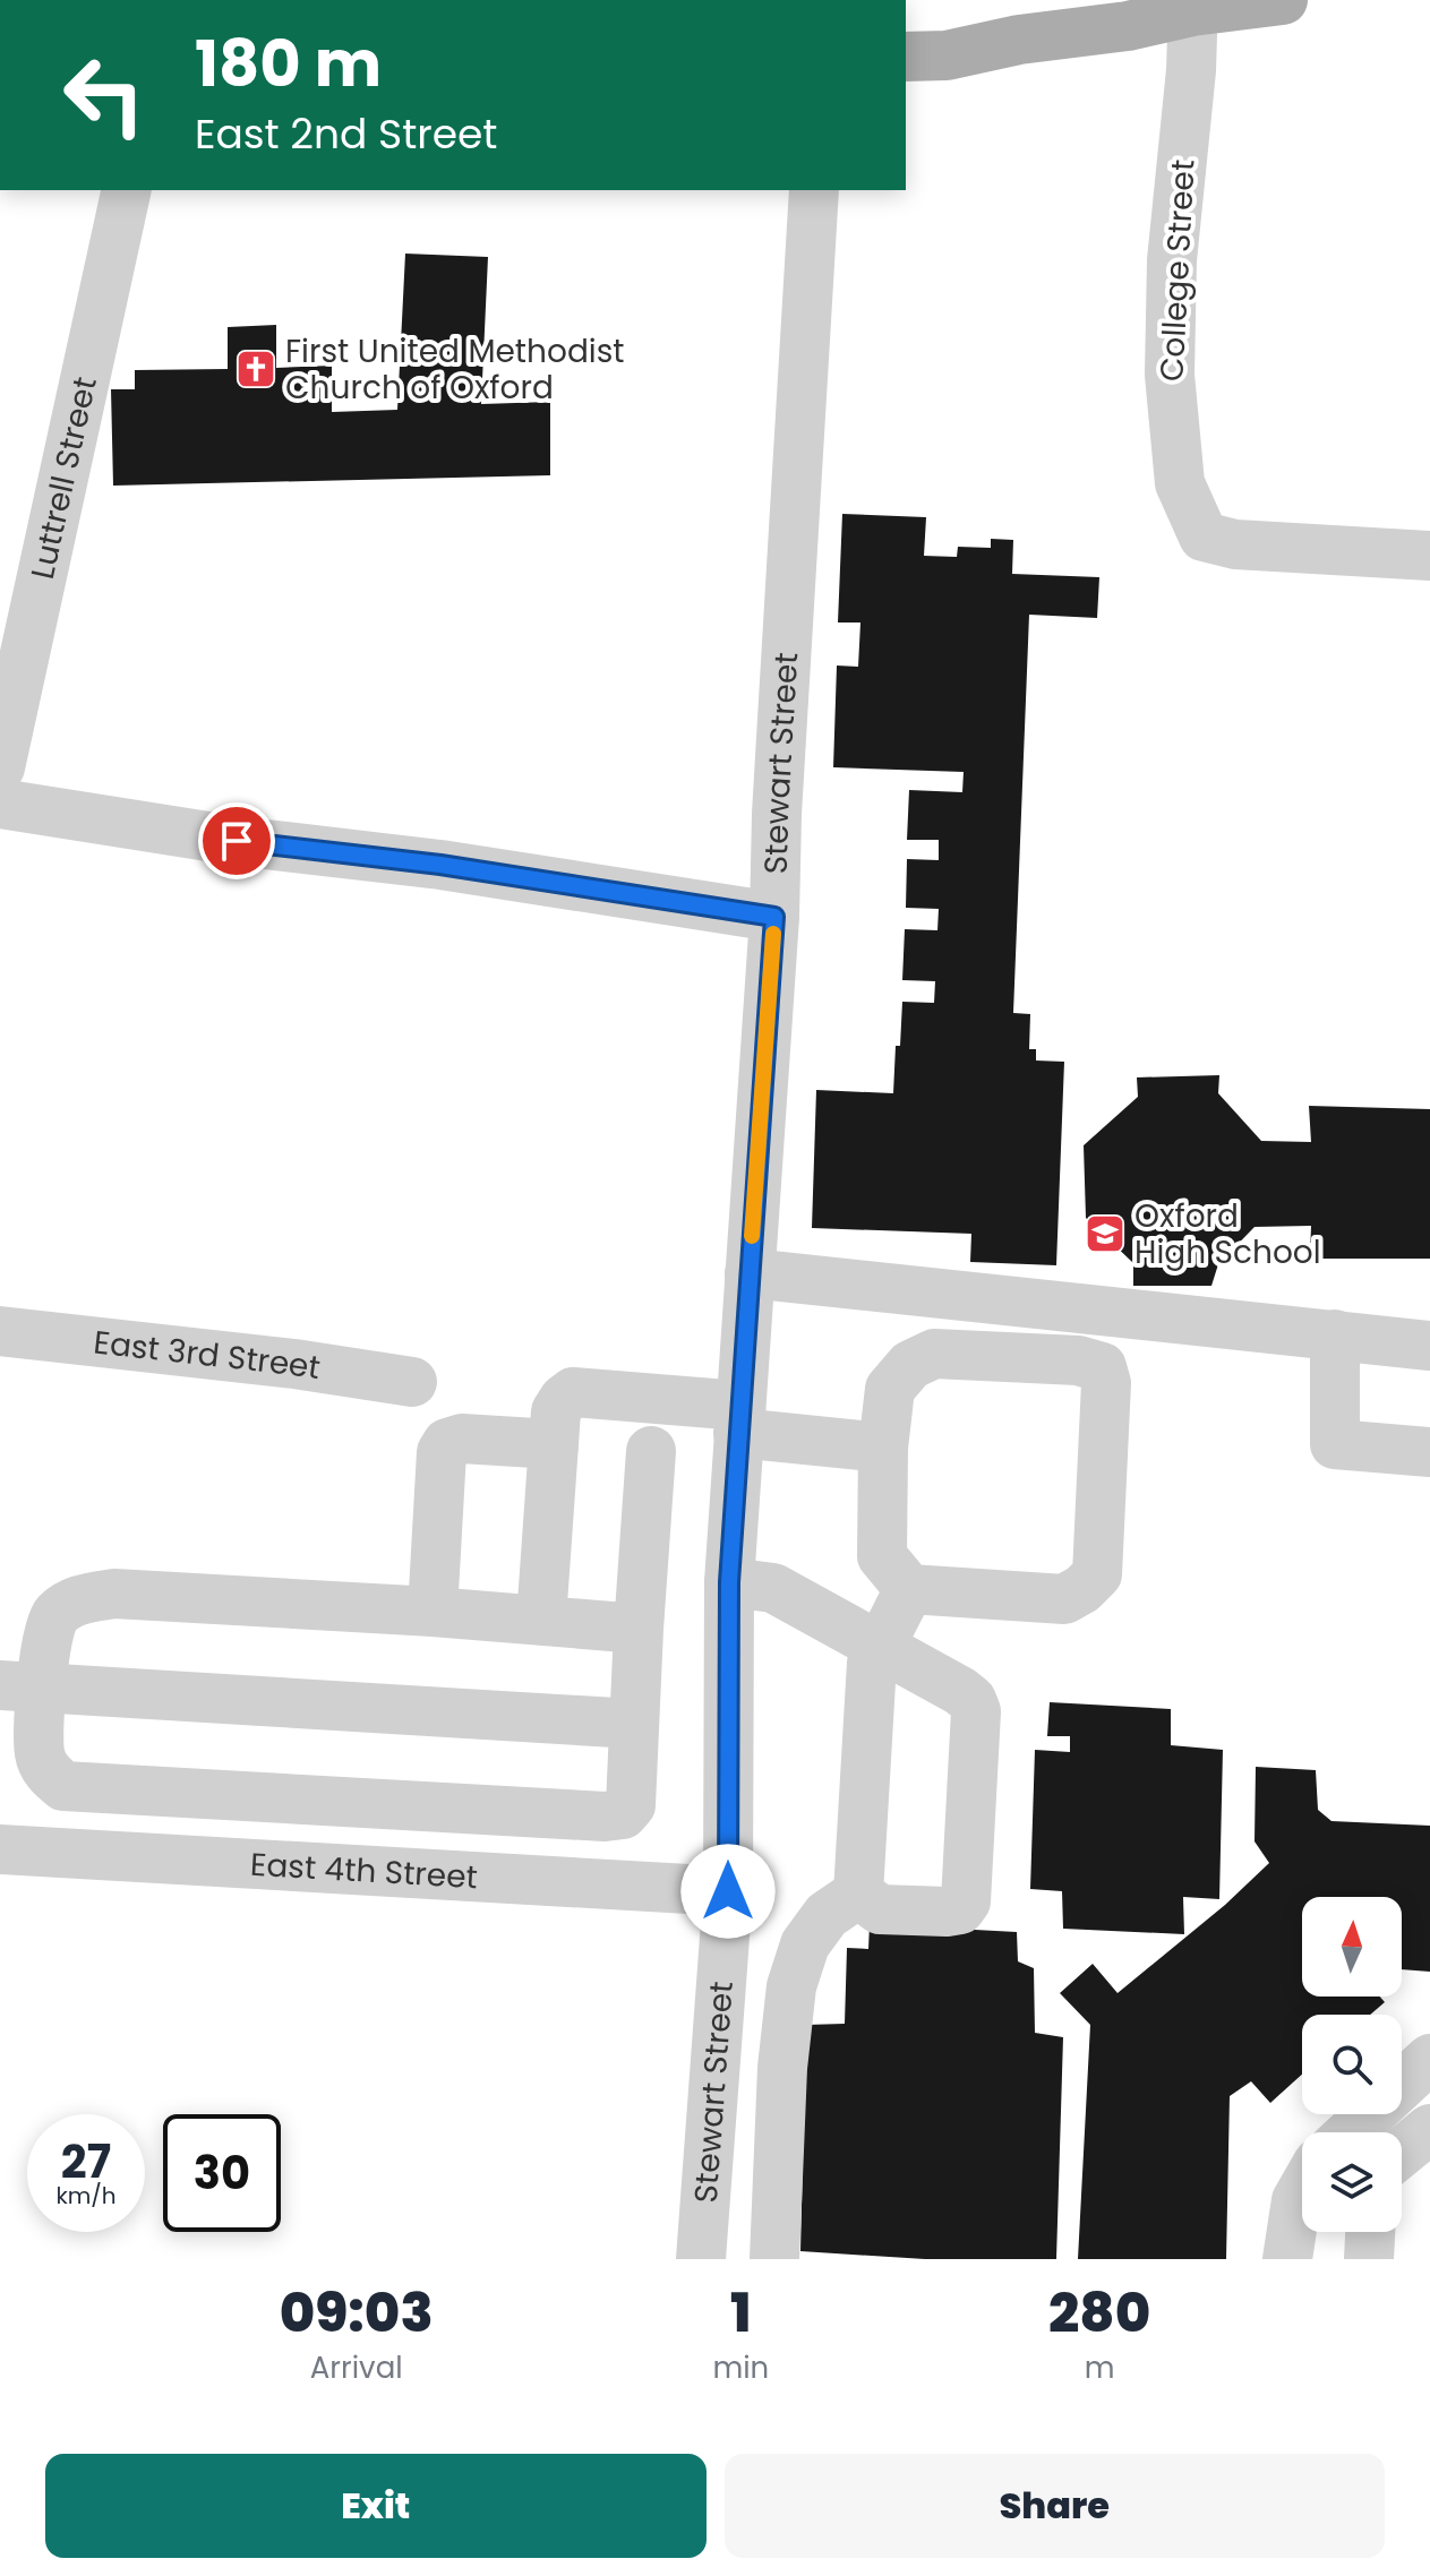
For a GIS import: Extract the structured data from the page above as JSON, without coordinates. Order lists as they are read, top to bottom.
{
  "streets": {
    "street": [
      "College Street",
      "Luttrell Street",
      "Stewart Street",
      "East 3rd Street",
      "East 4th Street"
    ]
  },
  "crossings": [
    ["Stewart Street", "East 4th Street"]
  ],
  "places": {
    "church": ["First United Methodist Church of Oxford"],
    "school or university": ["Oxford High School"]
  },
  "north": "top",
  "page": {
    "turn": ["180 m", "East 2nd Street"],
    "speed": "27 km/h",
    "limit": "30",
    "eta": [
      "09:03",
      "Arrival",
      "1",
      "min",
      "280",
      "m"
    ],
    "buttons": ["Exit", "Share"]
  }
}
